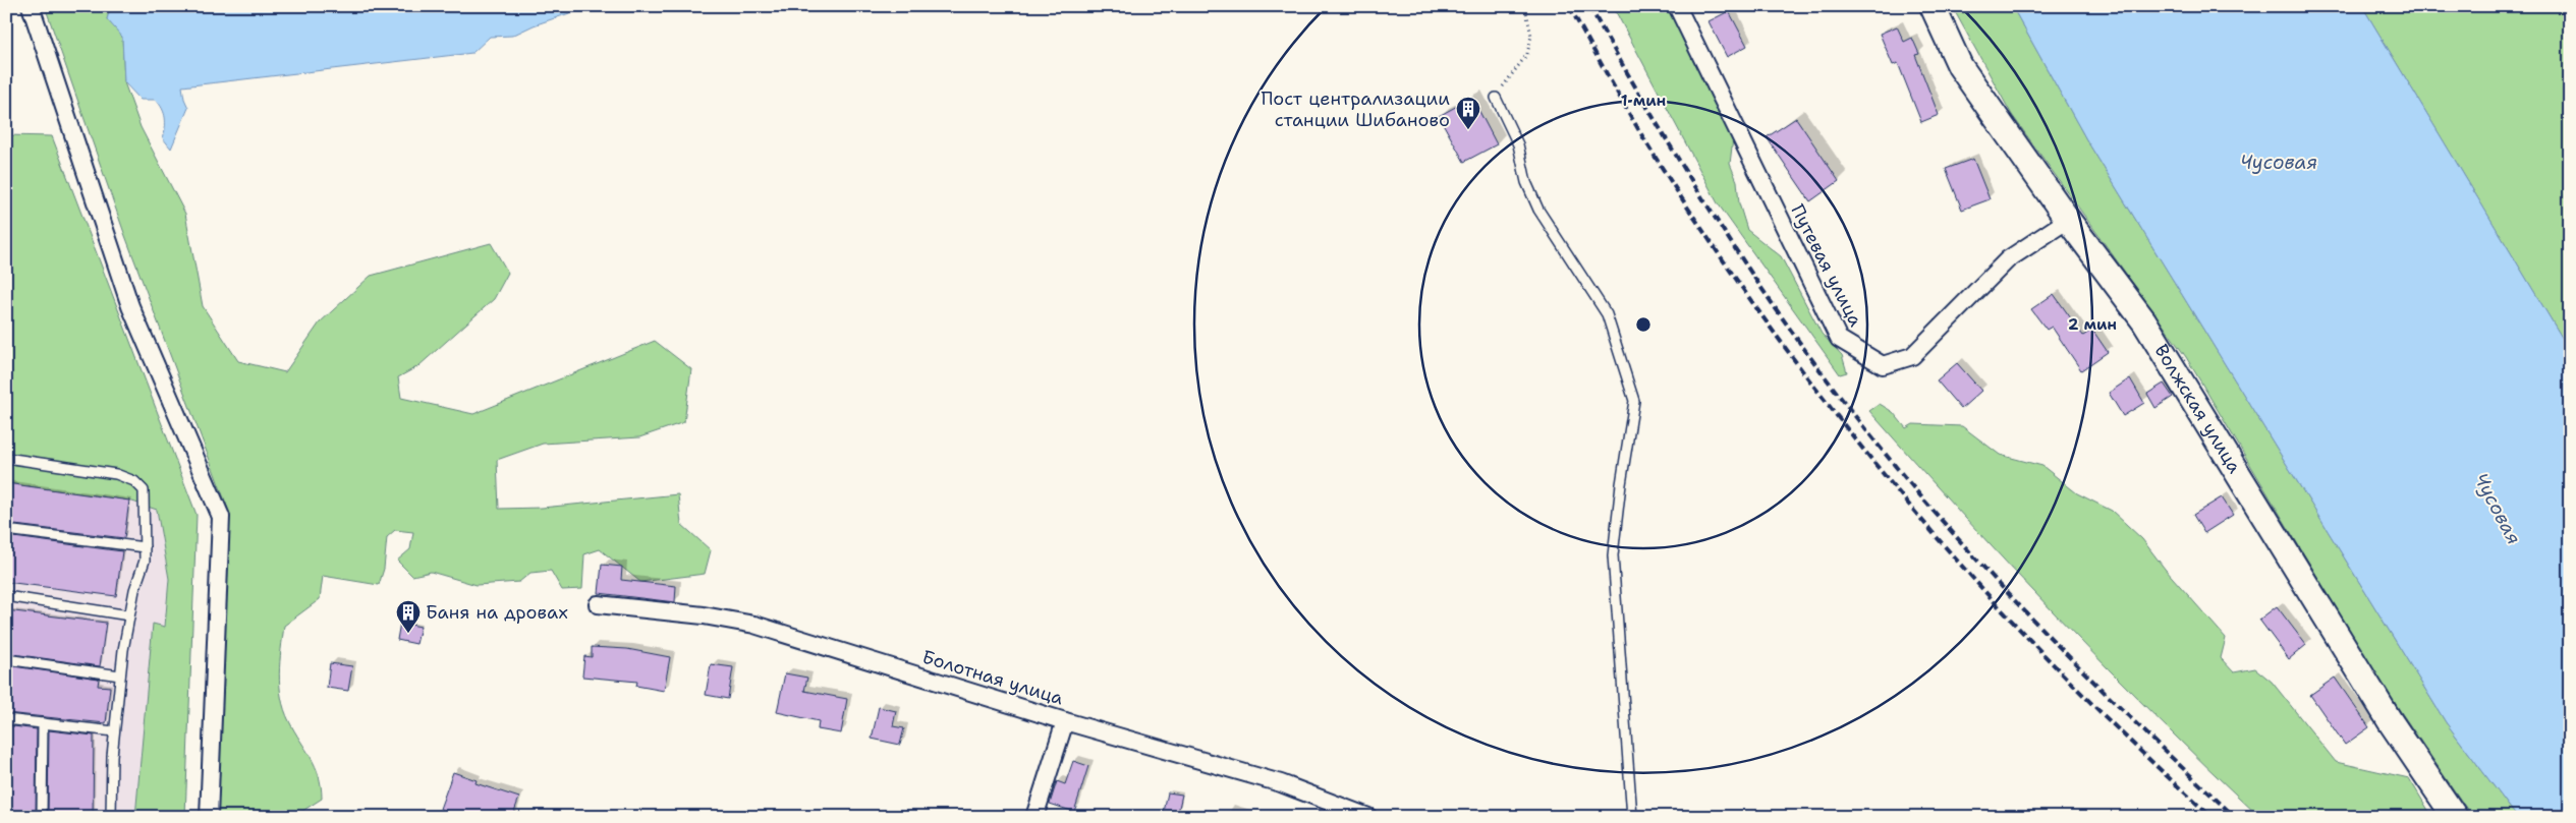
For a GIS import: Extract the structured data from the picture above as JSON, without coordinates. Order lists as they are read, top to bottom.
{
  "streets": {
    "street": ["Путевая улица", "Волжская улица", "Болотная улица"]
  },
  "crossings": [
    ["Путевая улица", "Волжская улица"]
  ],
  "water": ["Чусовая"],
  "places": {
    "building": ["Пост централизации станции Шибаново", "Баня на дровах"]
  },
  "rings": ["1 мин", "2 мин"]
}
